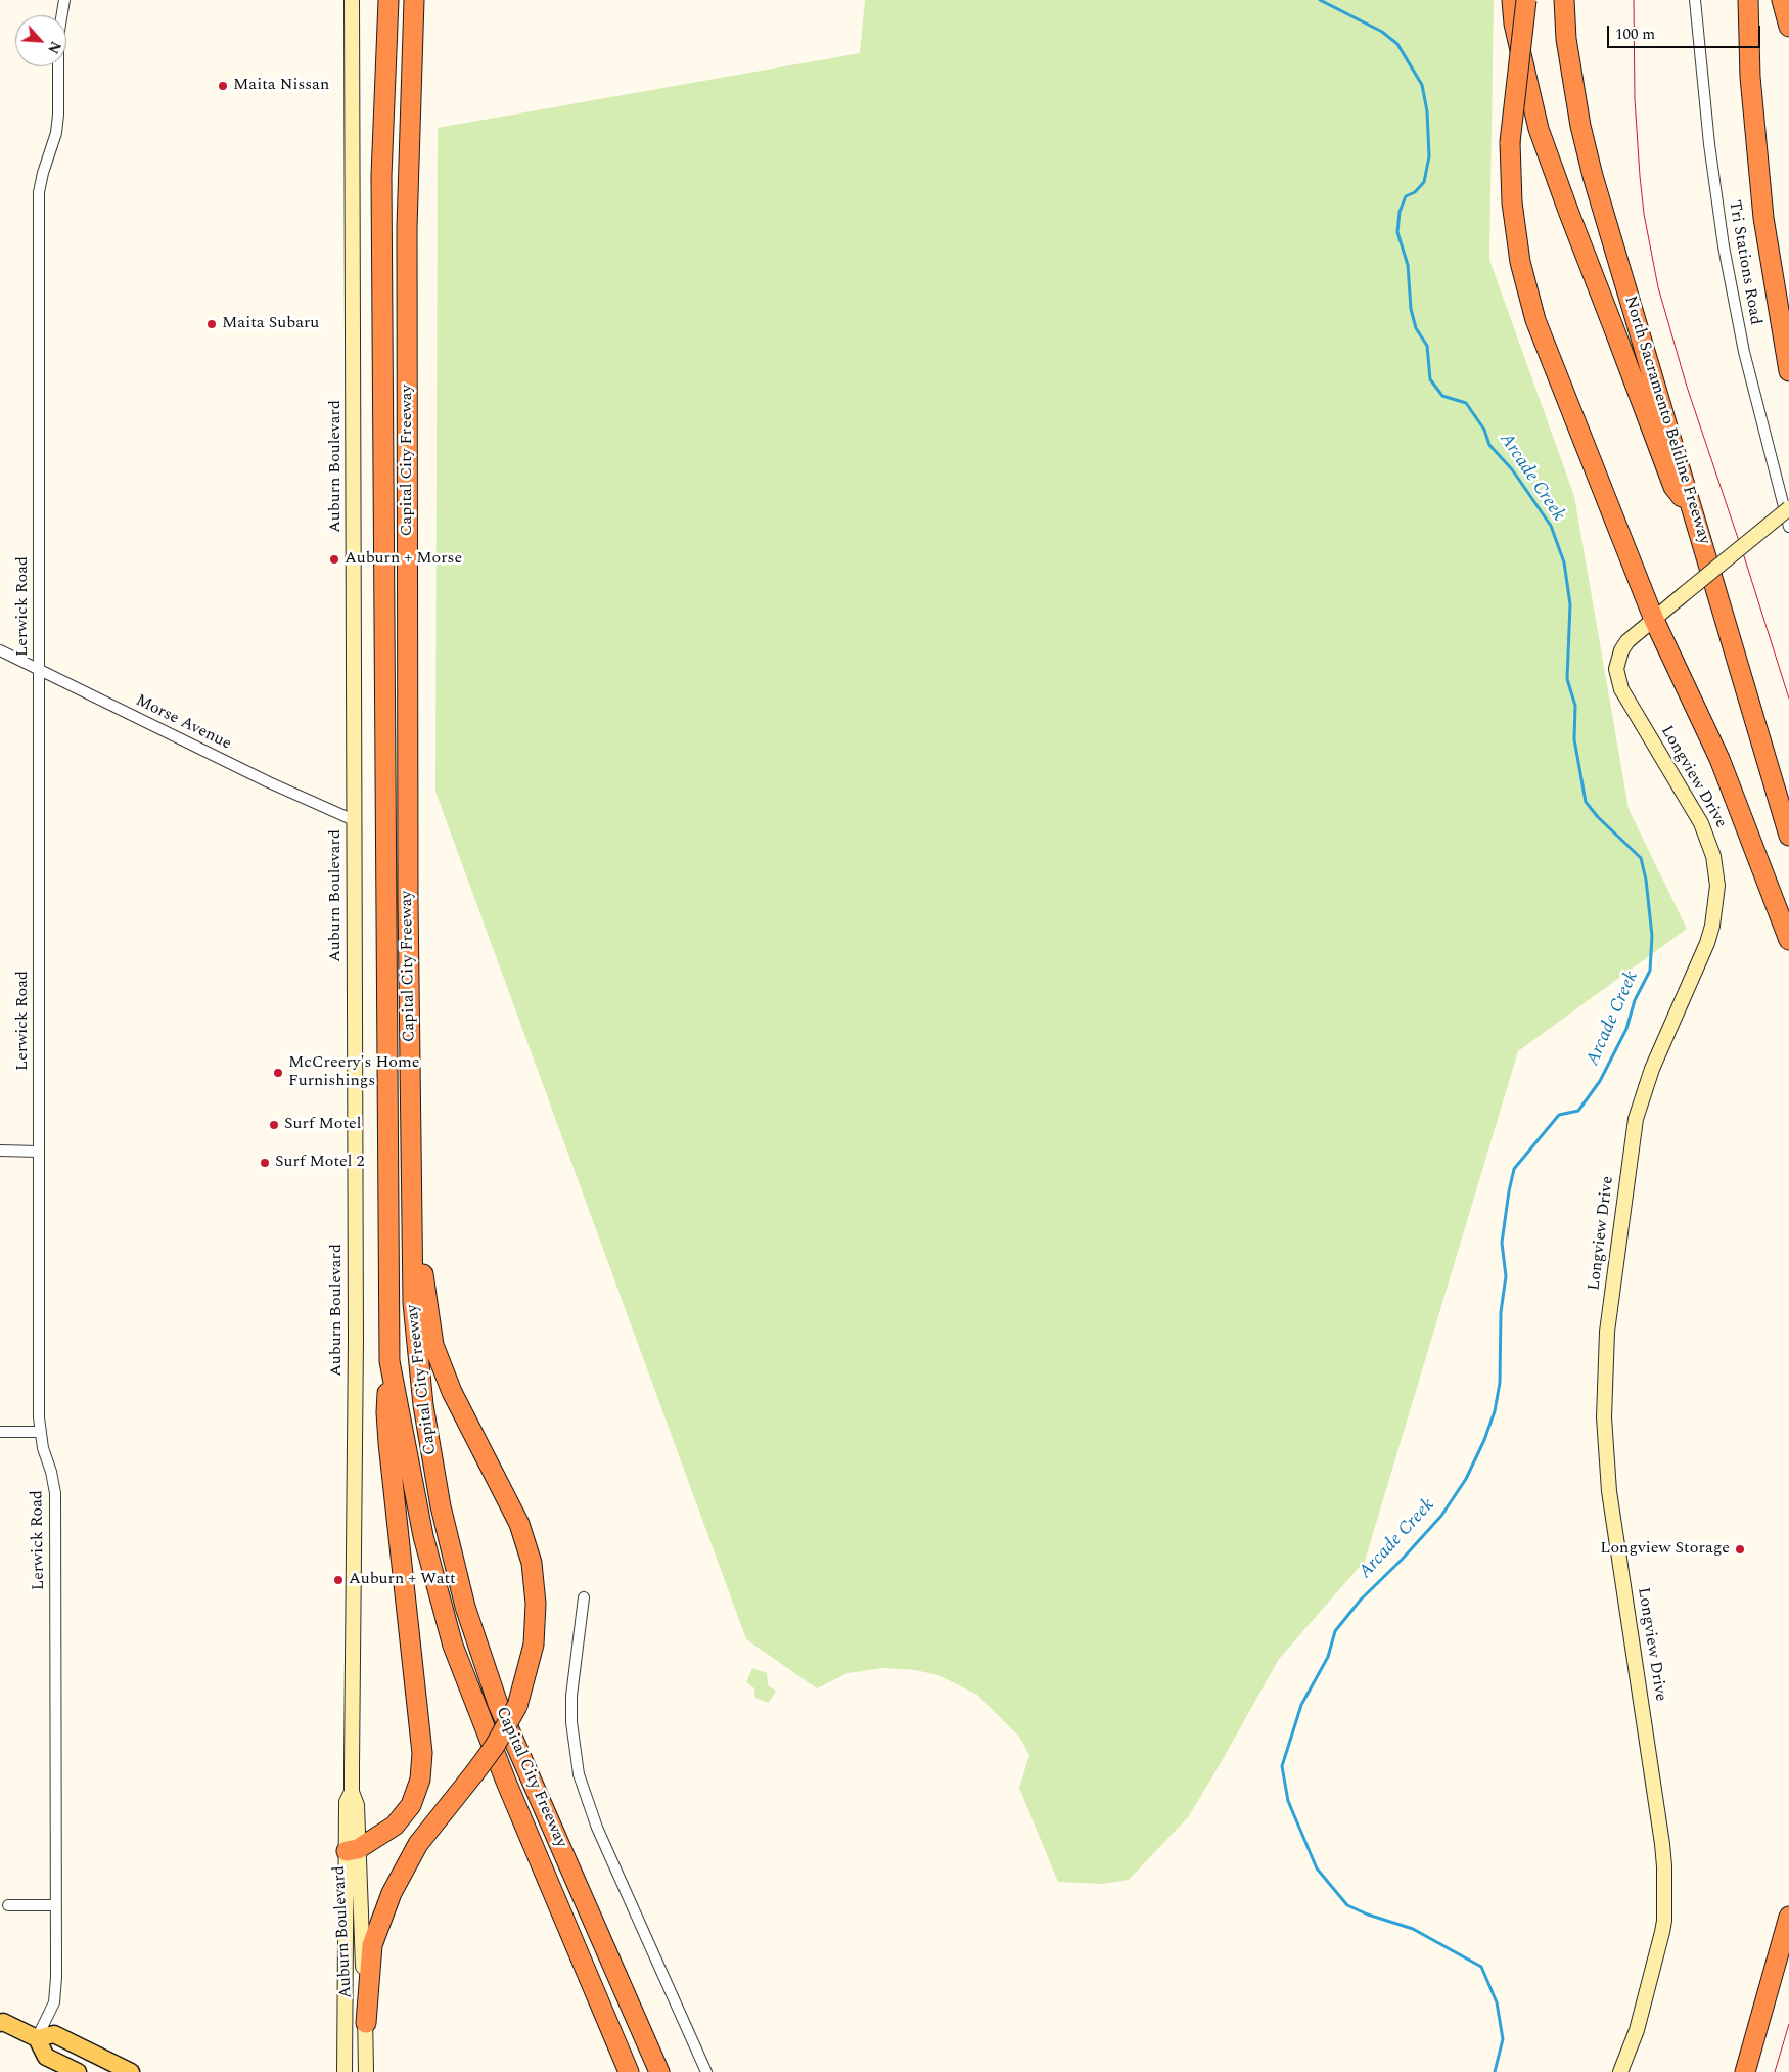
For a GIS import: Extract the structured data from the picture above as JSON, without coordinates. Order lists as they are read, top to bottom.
{
  "streets": {
    "highway": ["North Sacramento Beltline Freeway", "Capital City Freeway"],
    "main road": ["Auburn Boulevard", "Longview Drive"],
    "street": ["Tri Stations Road", "Lerwick Road", "Morse Avenue"]
  },
  "crossings": [
    ["Auburn Boulevard", "Morse Avenue"],
    ["Lerwick Road", "Morse Avenue"]
  ],
  "water": ["Arcade Creek"],
  "places": [
    "Maita Nissan",
    "Maita Subaru",
    "Auburn + Morse",
    "McCreery's Home Furnishings",
    "Surf Motel",
    "Surf Motel 2",
    "Longview Storage",
    "Auburn + Watt"
  ],
  "scale_bar": "100 m",
  "north": "bottom right"
}
